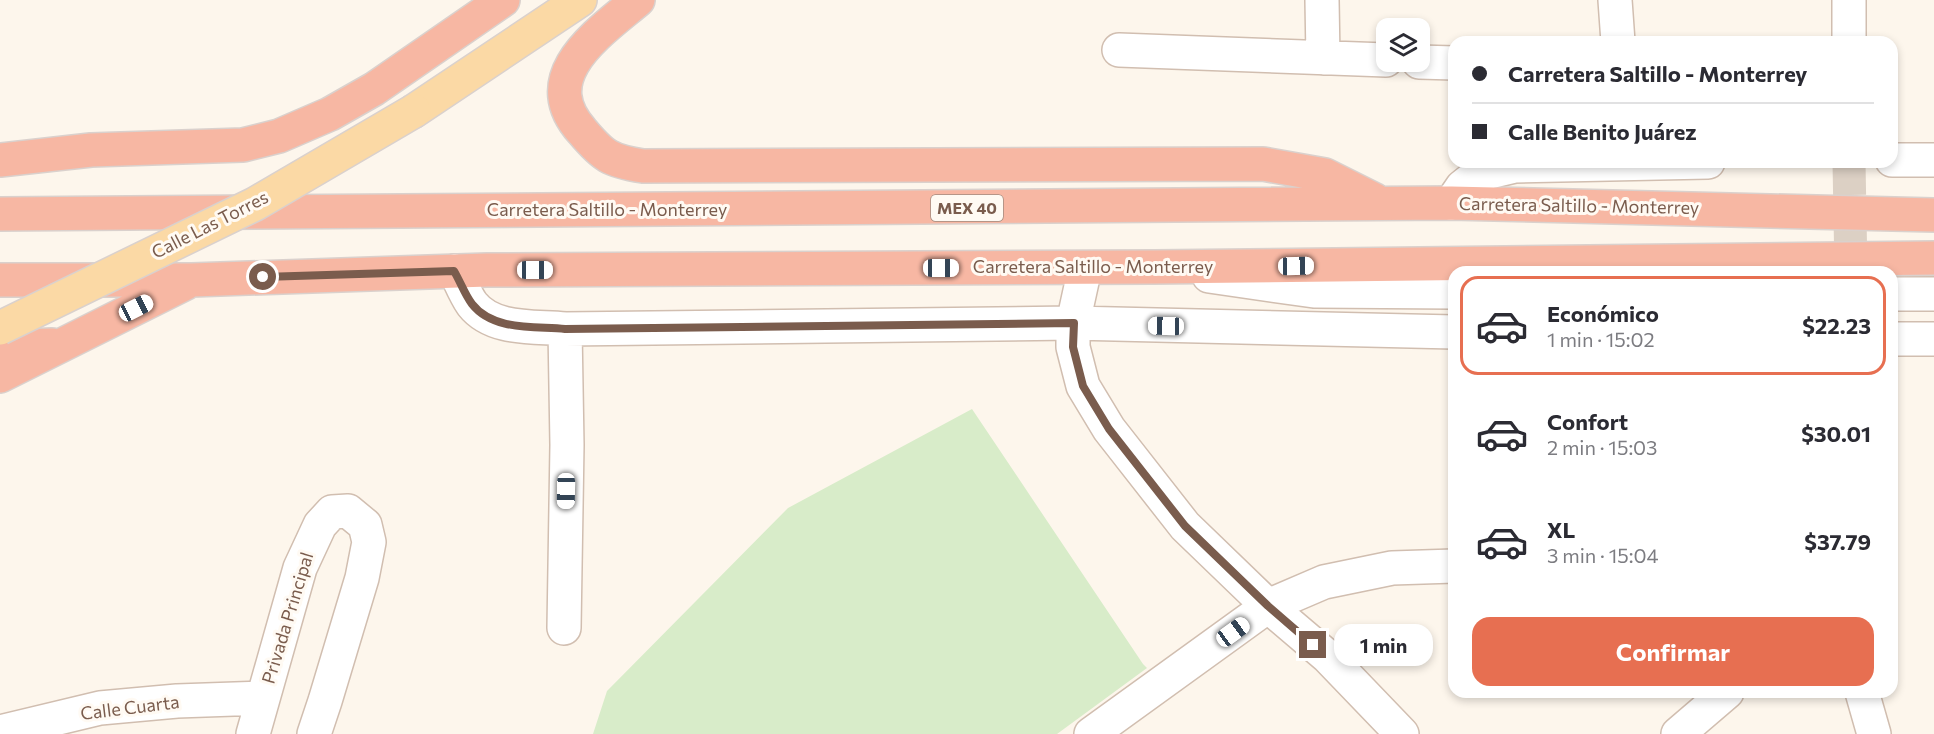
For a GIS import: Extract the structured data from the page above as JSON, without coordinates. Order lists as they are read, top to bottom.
{
  "streets": {
    "highway": ["Carretera Saltillo - Monterrey", "MEX 40"],
    "main road": ["Calle Las Torres"],
    "street": ["Privada Principal", "Calle Cuarta"]
  },
  "crossings": [
    ["Privada Principal", "Calle Cuarta"]
  ],
  "page": {
    "banner": ["Carretera Saltillo - Monterrey", "Calle Benito Juárez"],
    "list": [
      {
        "name": "Económico",
        "note": "1 min · 15:02",
        "value": "$22.23"
      },
      {
        "name": "Confort",
        "note": "2 min · 15:03",
        "value": "$30.01"
      },
      {
        "name": "XL",
        "note": "3 min · 15:04",
        "value": "$37.79"
      }
    ],
    "buttons": "Confirmar",
    "bubble": "1 min"
  }
}
